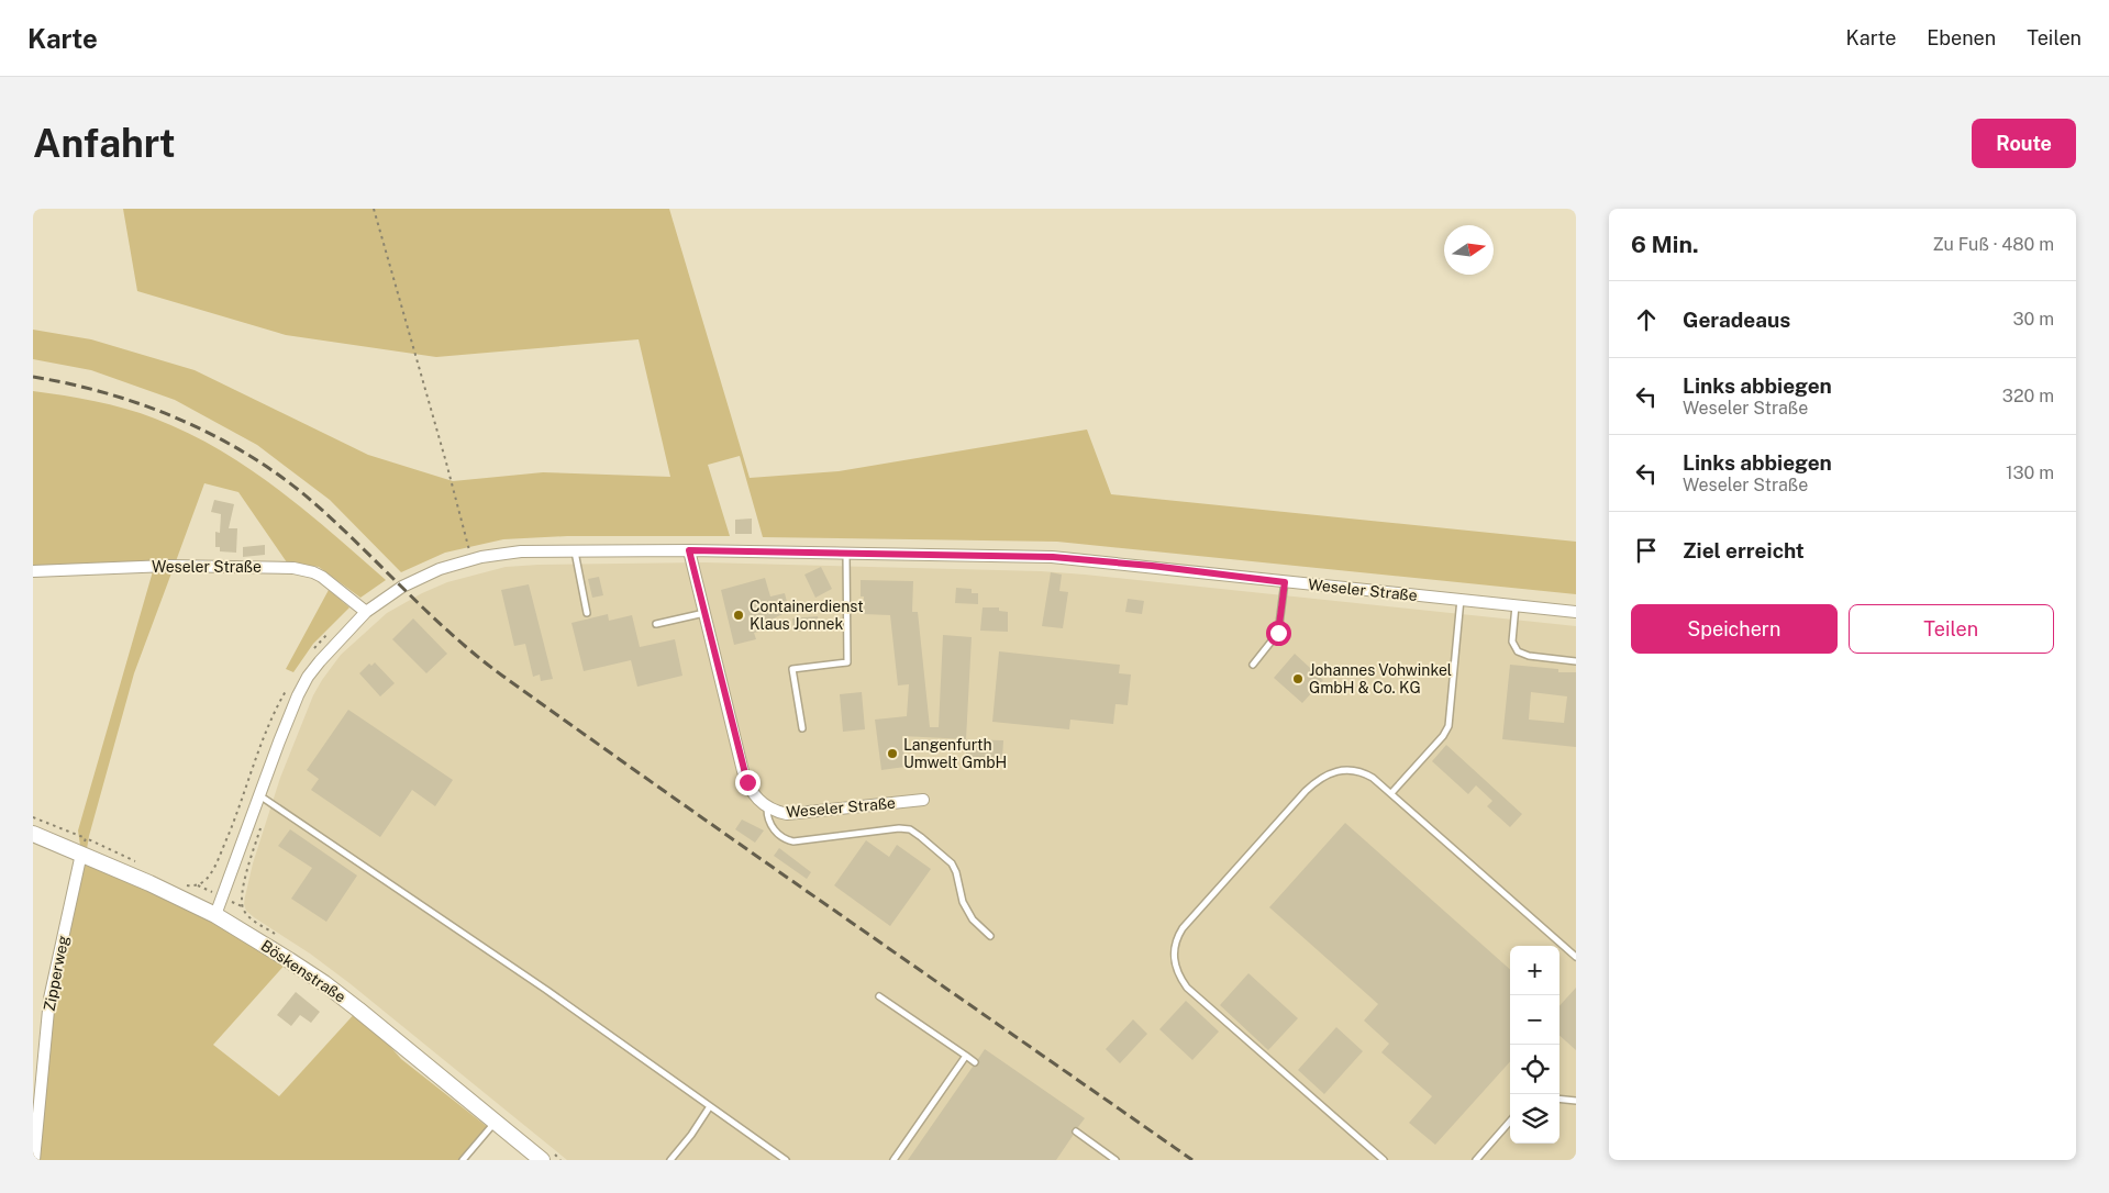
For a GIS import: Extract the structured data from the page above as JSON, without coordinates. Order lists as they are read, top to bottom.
{
  "streets": {
    "main road": ["Böskenstraße"],
    "street": ["Weseler Straße", "Zipperweg"]
  },
  "crossings": [
    ["Weseler Straße", "Böskenstraße"],
    ["Böskenstraße", "Zipperweg"]
  ],
  "places": ["Containerdienst Klaus Jonnek", "Johannes Vohwinkel GmbH & Co. KG", "Langenfurth Umwelt GmbH"],
  "north": "right",
  "page": {
    "header": "Karte",
    "nav": ["Karte", "Ebenen", "Teilen"],
    "buttons": [
      "Route",
      ["Speichern", "Teilen"]
    ],
    "title": "Anfahrt",
    "heading": ["6 Min.", "Zu Fuß · 480 m"],
    "list": [
      ["Geradeaus", "30 m"],
      ["Links abbiegen", "Weseler Straße", "320 m"],
      ["Links abbiegen", "Weseler Straße", "130 m"],
      "Ziel erreicht"
    ],
    "map_buttons": ["+", "−"]
  }
}
